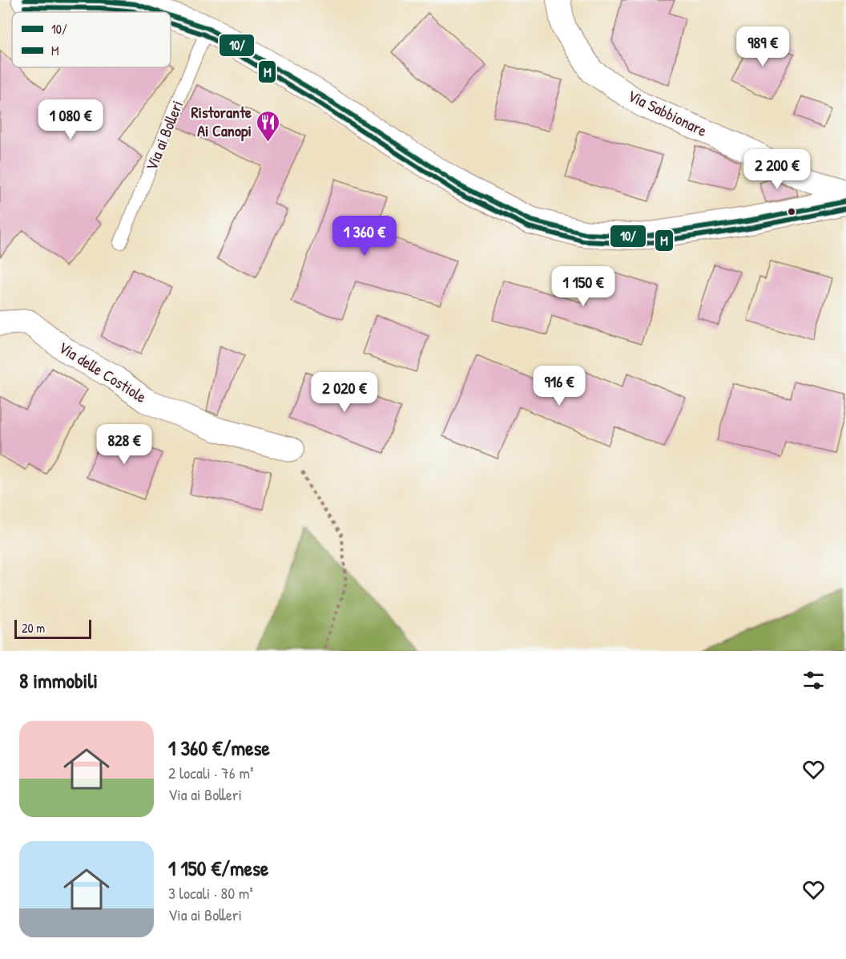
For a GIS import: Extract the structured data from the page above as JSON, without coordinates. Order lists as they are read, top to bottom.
{
  "streets": {
    "street": ["Via Sabbionare", "Via delle Costiole"],
    "lane": ["Via ai Bolleri"]
  },
  "places": {
    "restaurant": ["Ristorante Ai Canopi"]
  },
  "lines": ["transit line 10/", "transit line M"],
  "legend": ["10/", "M"],
  "scale_bar": "20 m",
  "page": {
    "price": [
      "989 €",
      "1 080 €",
      "2 200 €",
      "1 360 €",
      "1 150 €",
      "916 €",
      "2 020 €",
      "828 €"
    ],
    "scale": "20 m",
    "heading": "8 immobili",
    "list": [
      {
        "name": "1 360 €/mese",
        "note": "2 locali · 76 m² · Via ai Bolleri"
      },
      {
        "name": "1 150 €/mese",
        "note": "3 locali · 80 m² · Via ai Bolleri"
      }
    ]
  }
}
